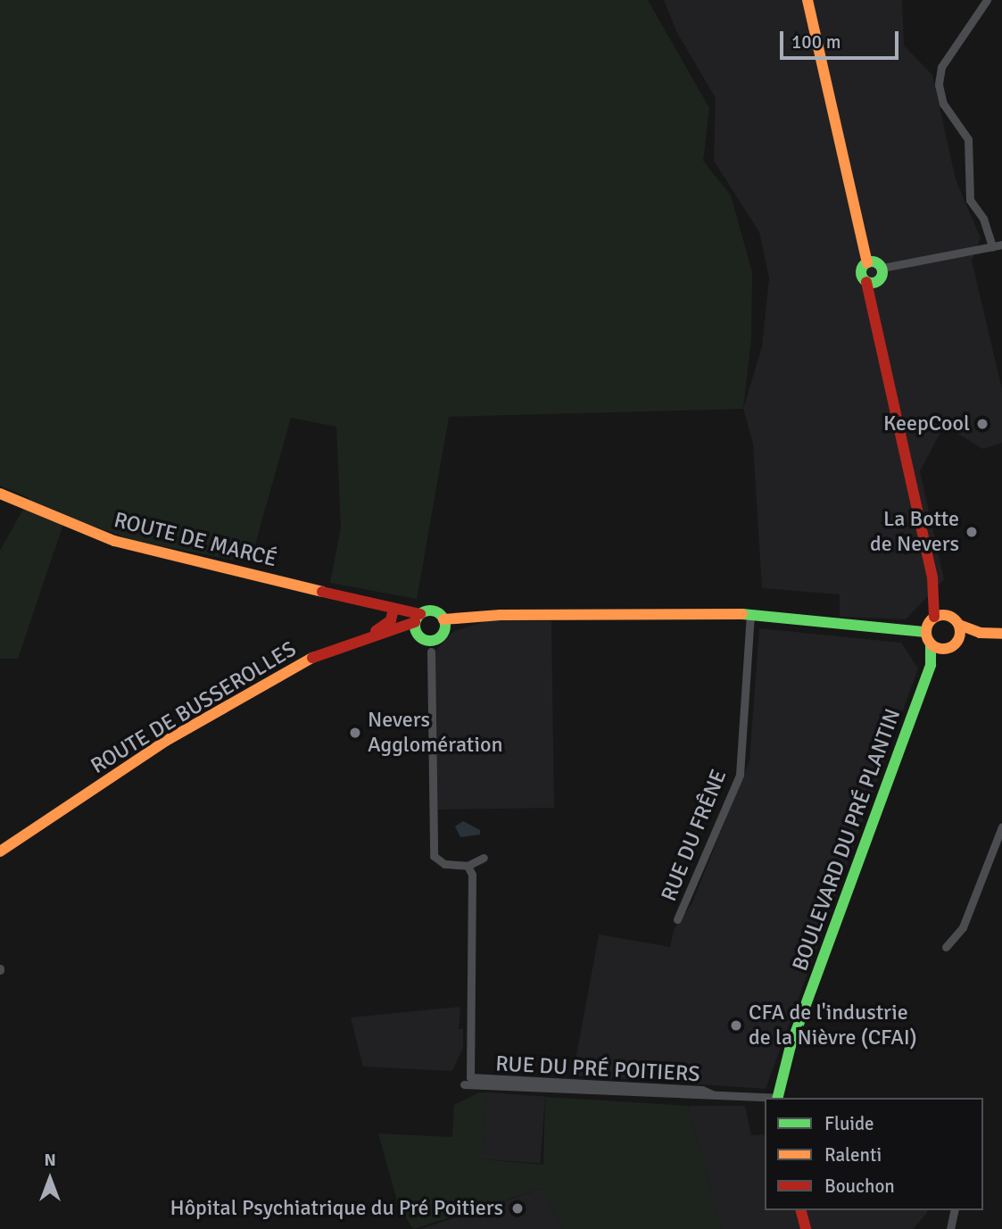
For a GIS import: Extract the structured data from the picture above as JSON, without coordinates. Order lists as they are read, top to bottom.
{
  "streets": {
    "main road": ["ROUTE DE MARCÉ", "ROUTE DE BUSSEROLLES", "BOULEVARD DU PRÉ PLANTIN"],
    "street": ["RUE DU FRÊNE", "RUE DU PRÉ POITIERS"]
  },
  "crossings": [
    ["ROUTE DE MARCÉ", "ROUTE DE BUSSEROLLES"]
  ],
  "places": [
    "KeepCool",
    "La Botte de Nevers",
    "Nevers Agglomération",
    "CFA de l'industrie de la Nièvre (CFAI)",
    "Hôpital Psychiatrique du Pré Poitiers"
  ],
  "legend": ["Fluide", "Ralenti", "Bouchon"],
  "scale_bar": "100 m",
  "north": "top"
}
